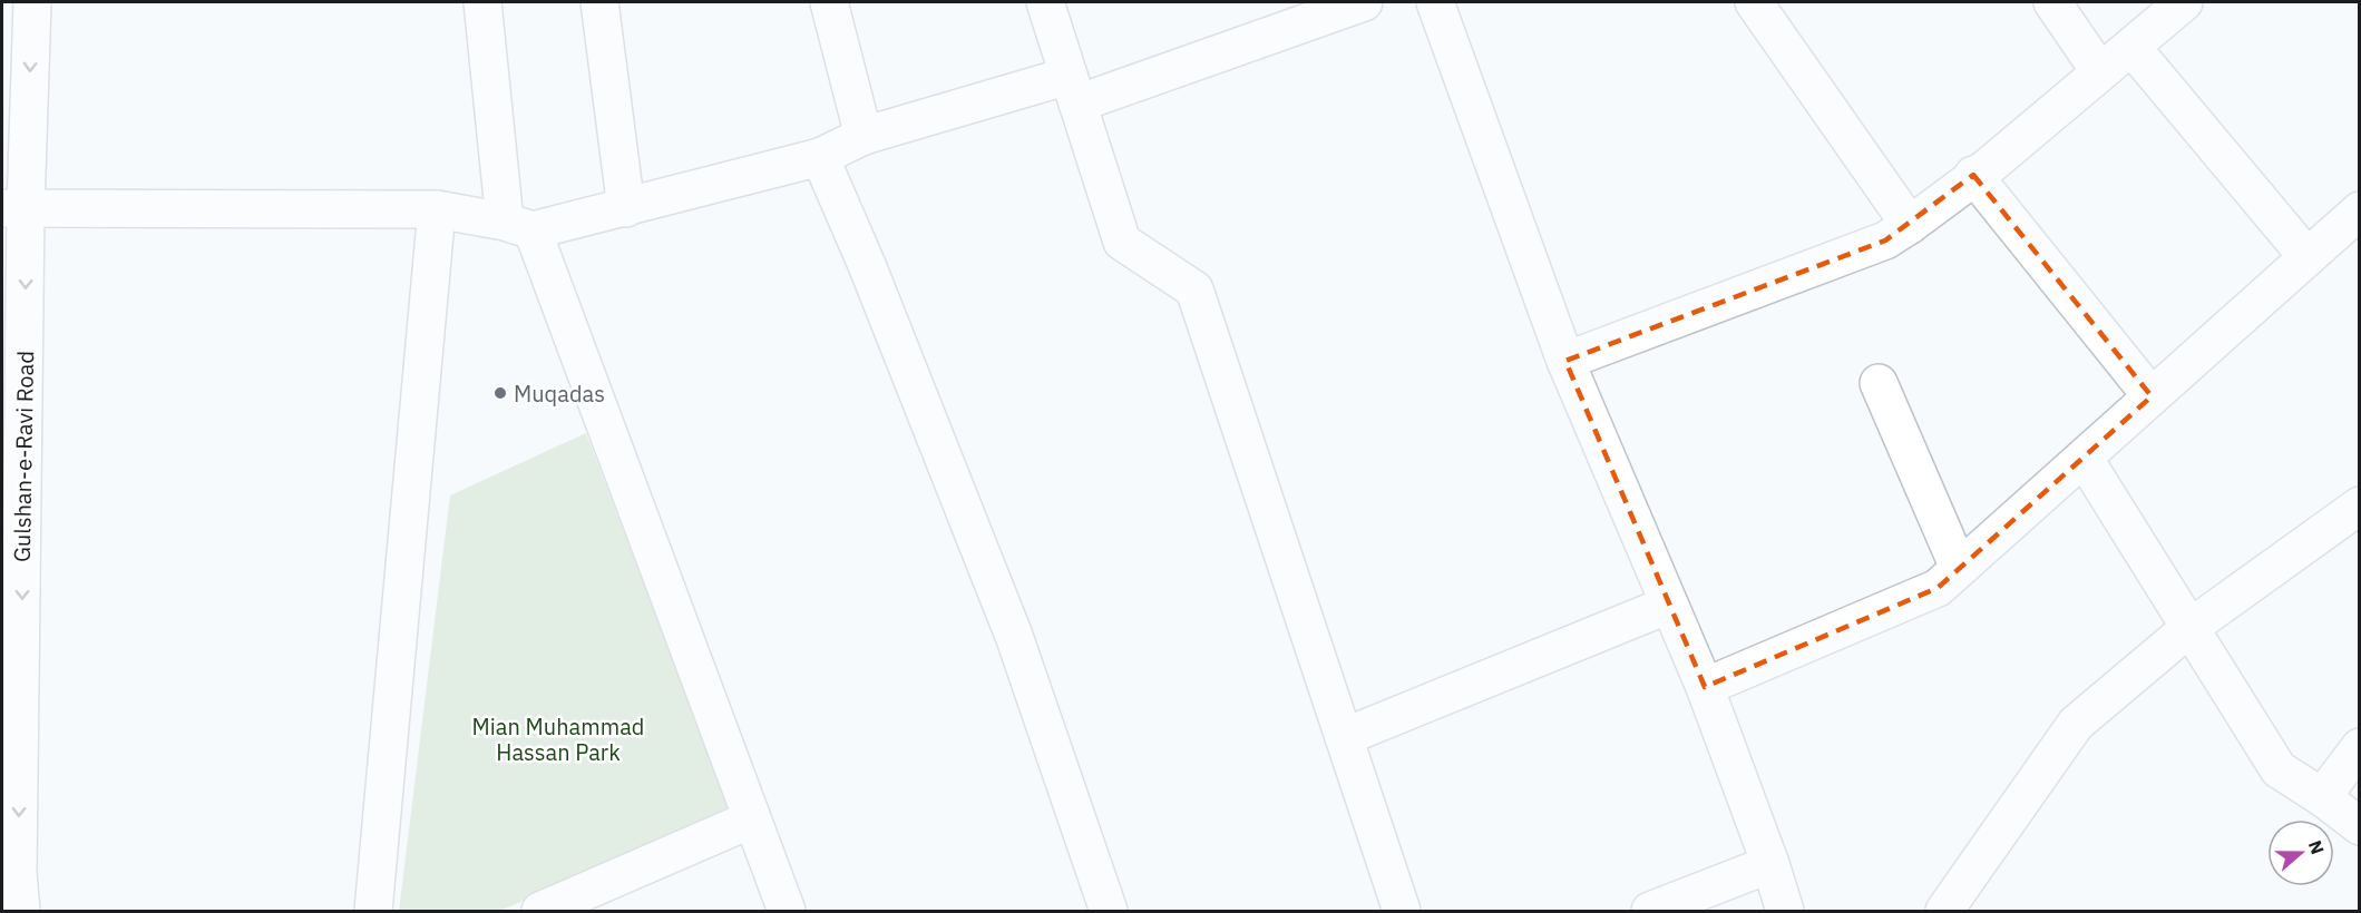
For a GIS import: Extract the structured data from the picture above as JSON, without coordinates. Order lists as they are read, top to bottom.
{
  "streets": {
    "street": ["Gulshan-e-Ravi Road"]
  },
  "one_way": ["Gulshan-e-Ravi Road"],
  "parks": ["Mian Muhammad Hassan Park"],
  "places": ["Muqadas"],
  "north": "right"
}
